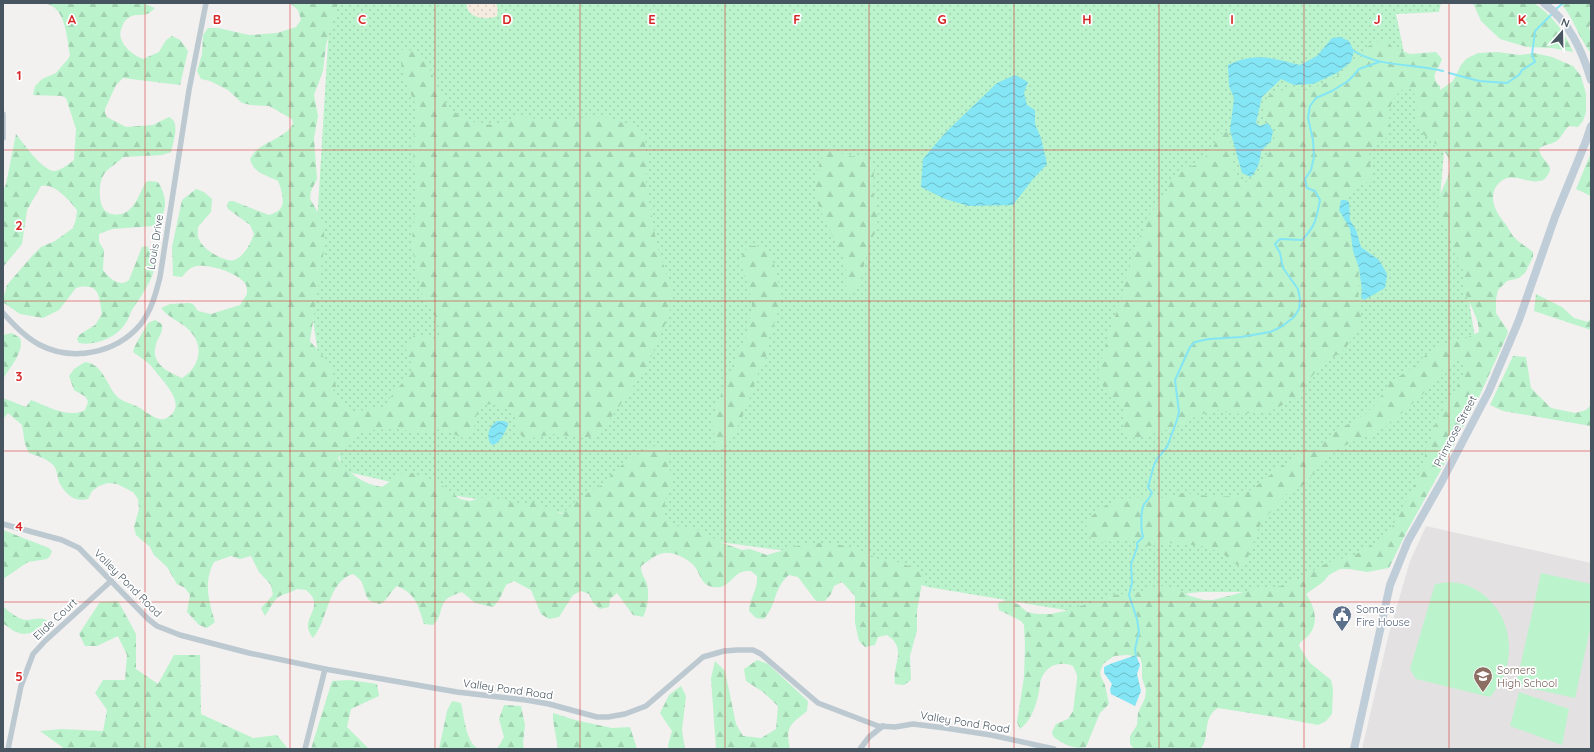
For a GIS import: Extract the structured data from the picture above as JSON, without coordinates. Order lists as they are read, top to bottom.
{
  "streets": {
    "main road": ["Primrose Street"],
    "street": ["Louis Drive", "Valley Pond Road", "Elide Court"]
  },
  "crossings": [
    ["Valley Pond Road", "Elide Court"]
  ],
  "places": {
    "public building": ["Somers Fire House"],
    "school or university": ["Somers High School"]
  },
  "north": "top",
  "grid": {
    "columns": [
      "A",
      "B",
      "C",
      "D",
      "E",
      "F",
      "G",
      "H",
      "I",
      "J",
      "K"
    ],
    "rows": [
      "1",
      "2",
      "3",
      "4",
      "5"
    ]
  }
}
